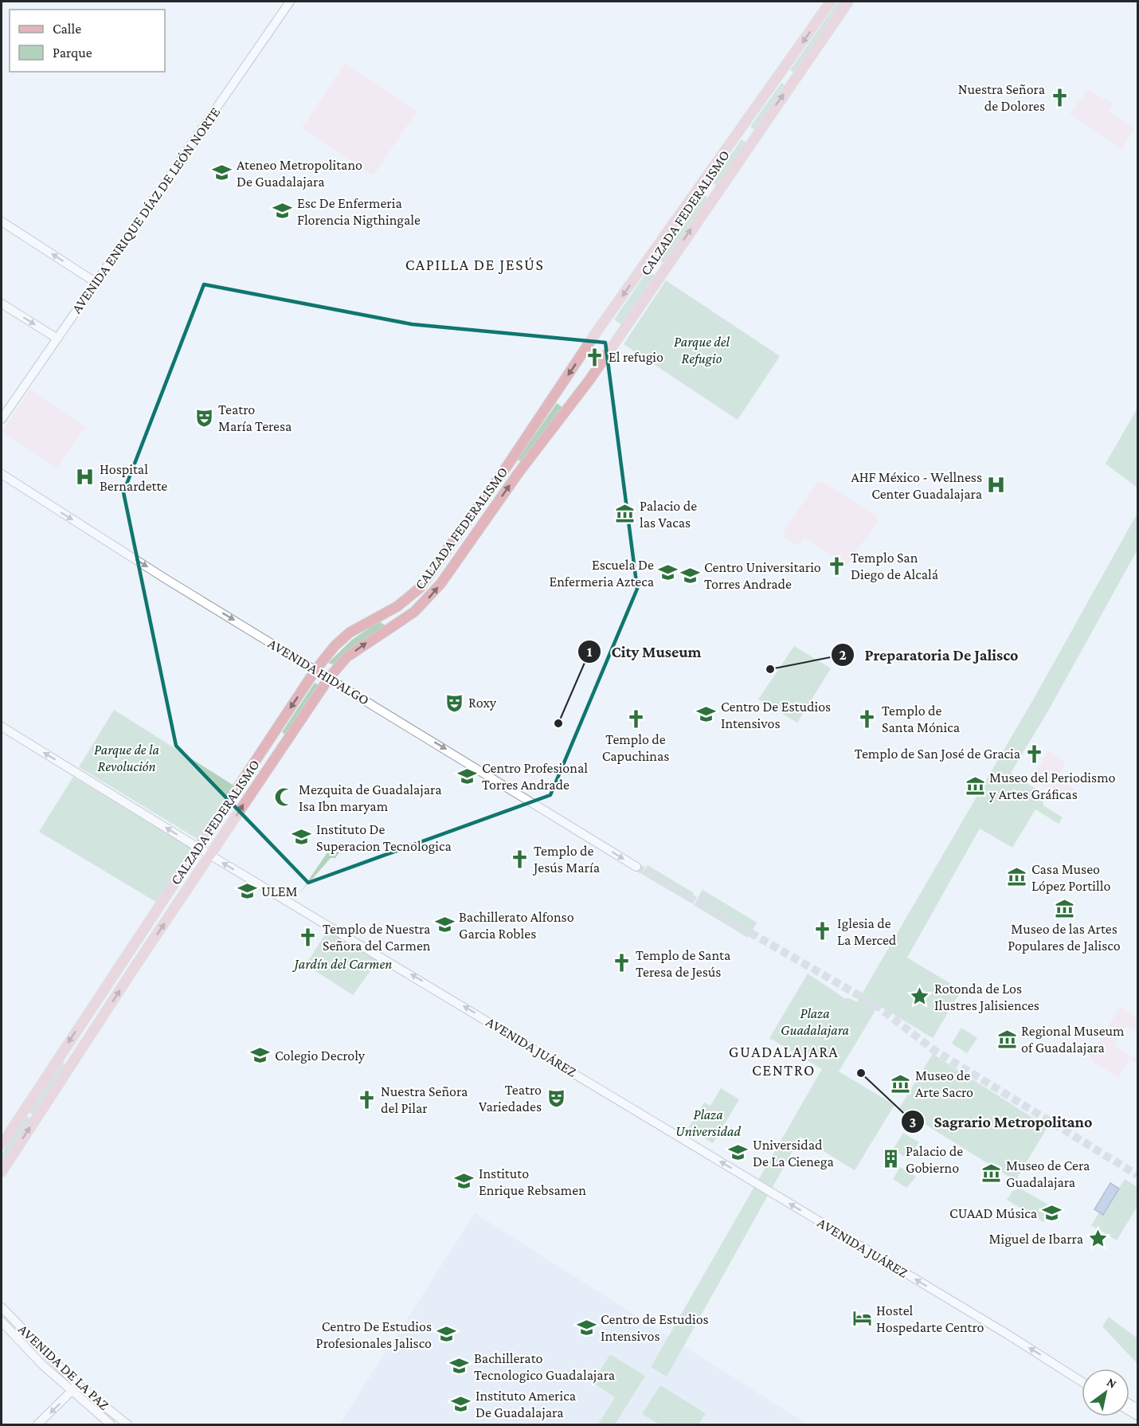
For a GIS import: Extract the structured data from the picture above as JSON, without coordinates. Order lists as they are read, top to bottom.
{
  "streets": {
    "main road": [
      "AVENIDA ENRIQUE DÍAZ DE LEÓN NORTE",
      "CALZADA FEDERALISMO",
      "AVENIDA HIDALGO",
      "AVENIDA JUÁREZ",
      "AVENIDA DE LA PAZ"
    ]
  },
  "crossings": [
    ["CALZADA FEDERALISMO", "AVENIDA HIDALGO"],
    ["CALZADA FEDERALISMO", "AVENIDA JUÁREZ"]
  ],
  "one_way": ["AVENIDA HIDALGO", "AVENIDA JUÁREZ"],
  "districts": ["CAPILLA DE JESÚS", "GUADALAJARA CENTRO"],
  "parks": [
    "Parque del Refugio",
    "Parque de la Revolución",
    "Jardín del Carmen",
    "Plaza Guadalajara",
    "Plaza Universidad"
  ],
  "places": {
    "church": [
      "Nuestra Señora de Dolores",
      "El refugio",
      "Templo San Diego de Alcalá",
      "Templo de Capuchinas",
      "Templo de Santa Mónica",
      "Templo de San José de Gracia",
      "Templo de Jesús María",
      "Iglesia de La Merced",
      "Templo de Nuestra Señora del Carmen",
      "Templo de Santa Teresa de Jesús",
      "Nuestra Señora del Pilar"
    ],
    "school or university": [
      "Ateneo Metropolitano De Guadalajara",
      "Esc De Enfermeria Florencia Nigthingale",
      "Escuela De Enfermeria Azteca",
      "Centro Universitario Torres Andrade",
      "Centro De Estudios Intensivos",
      "Centro Profesional Torres Andrade",
      "Instituto De Superacion Tecnologica",
      "ULEM",
      "Bachillerato Alfonso Garcia Robles",
      "Colegio Decroly",
      "Universidad De La Cienega",
      "Instituto Enrique Rebsamen",
      "CUAAD Música",
      "Centro de Estudios Intensivos",
      "Centro De Estudios Profesionales Jalisco",
      "Bachillerato Tecnologico Guadalajara",
      "Instituto America De Guadalajara"
    ],
    "theatre": ["Teatro María Teresa", "Roxy", "Teatro Variedades"],
    "hospital": ["Hospital Bernardette", "AHF México - Wellness Center Guadalajara"],
    "museum": [
      "Palacio de las Vacas",
      "Museo del Periodismo y Artes Gráficas",
      "Casa Museo López Portillo",
      "Museo de las Artes Populares de Jalisco",
      "Regional Museum of Guadalajara",
      "Museo de Arte Sacro",
      "Museo de Cera Guadalajara"
    ],
    "other": ["Preparatoria De Jalisco", "City Museum", "Sagrario Metropolitano"],
    "mosque": ["Mezquita de Guadalajara Isa Ibn maryam"],
    "place": ["Rotonda de Los Ilustres Jalisiences", "Miguel de Ibarra"],
    "building": ["Palacio de Gobierno"],
    "hotel": ["Hostel Hospedarte Centro"]
  },
  "legend": ["Calle", "Parque"],
  "north": "top right"
}
